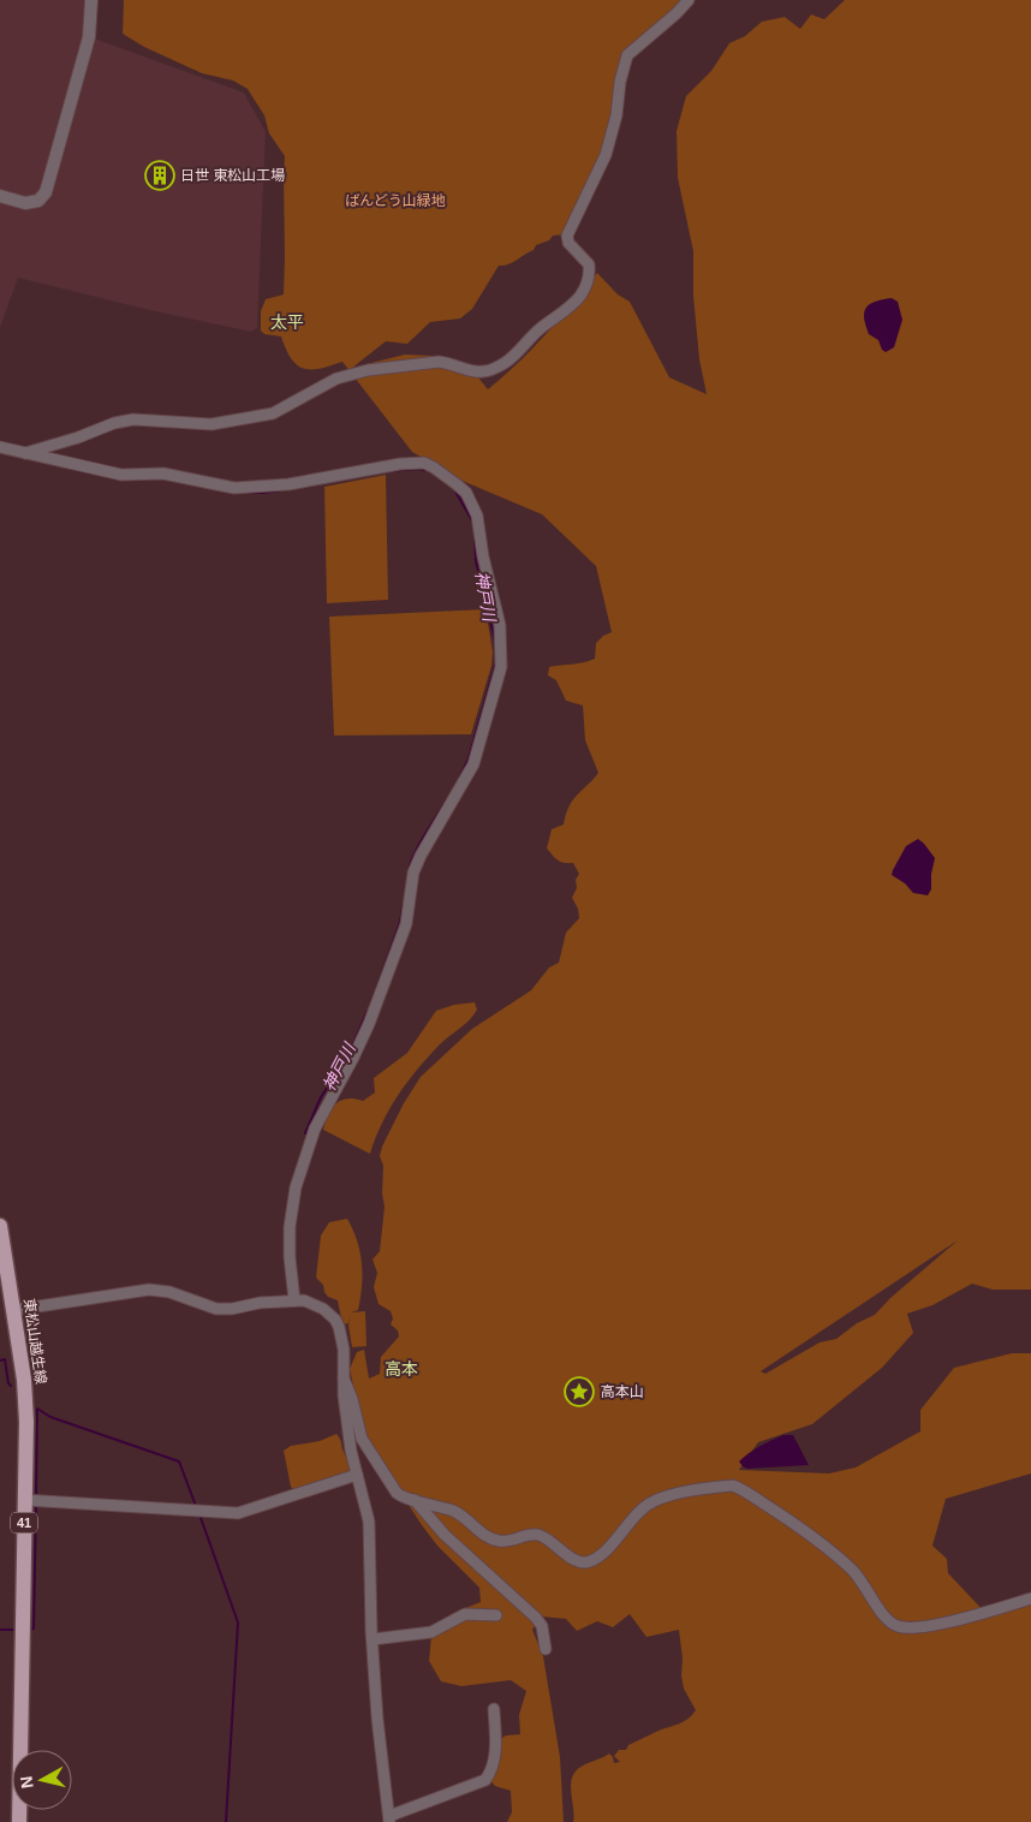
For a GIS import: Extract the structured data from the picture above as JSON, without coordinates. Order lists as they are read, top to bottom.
{
  "streets": {
    "main road": ["東松山越生線", "41"]
  },
  "districts": ["太平", "高本"],
  "water": ["神戸川"],
  "parks": ["ばんどう山緑地"],
  "places": {
    "building": ["日世 東松山工場"],
    "place": ["高本山"]
  },
  "north": "left"
}
